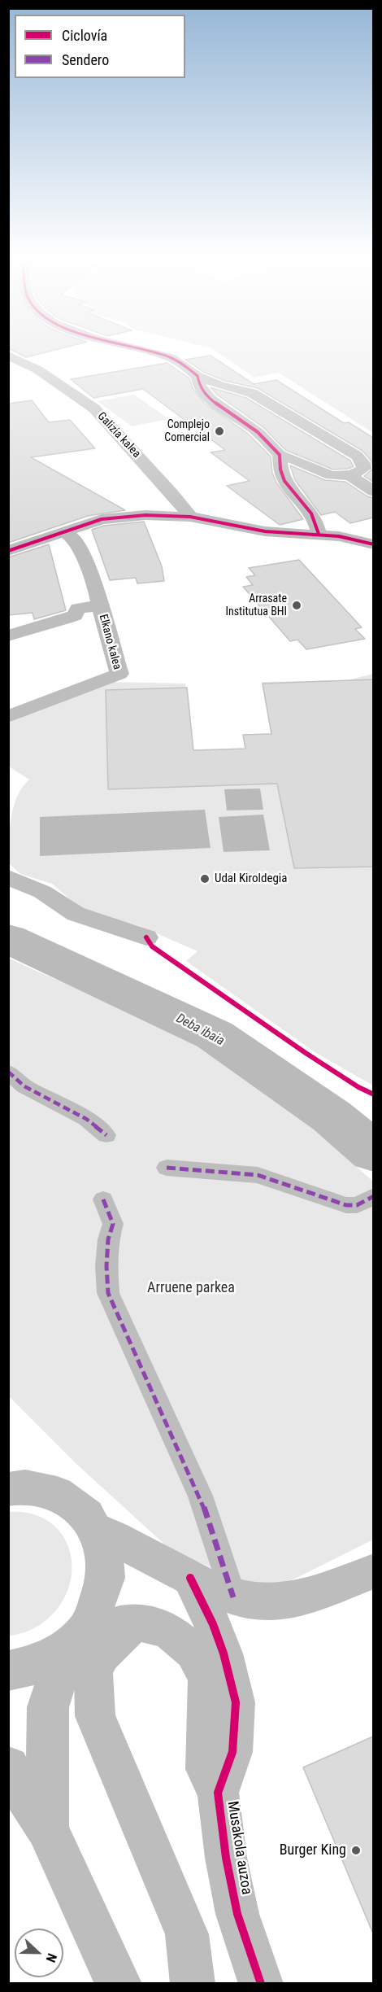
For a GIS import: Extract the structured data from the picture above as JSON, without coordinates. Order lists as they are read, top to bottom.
{
  "streets": {
    "street": ["Galizia kalea", "Elkano kalea", "Musakola auzoa"]
  },
  "water": ["Deba ibaia"],
  "parks": ["Arruene parkea"],
  "places": [
    "Complejo Comercial",
    "Arrasate Institutua BHI",
    "Udal Kiroldegia",
    "Burger King"
  ],
  "legend": ["Ciclovía", "Sendero"],
  "north": "right"
}
